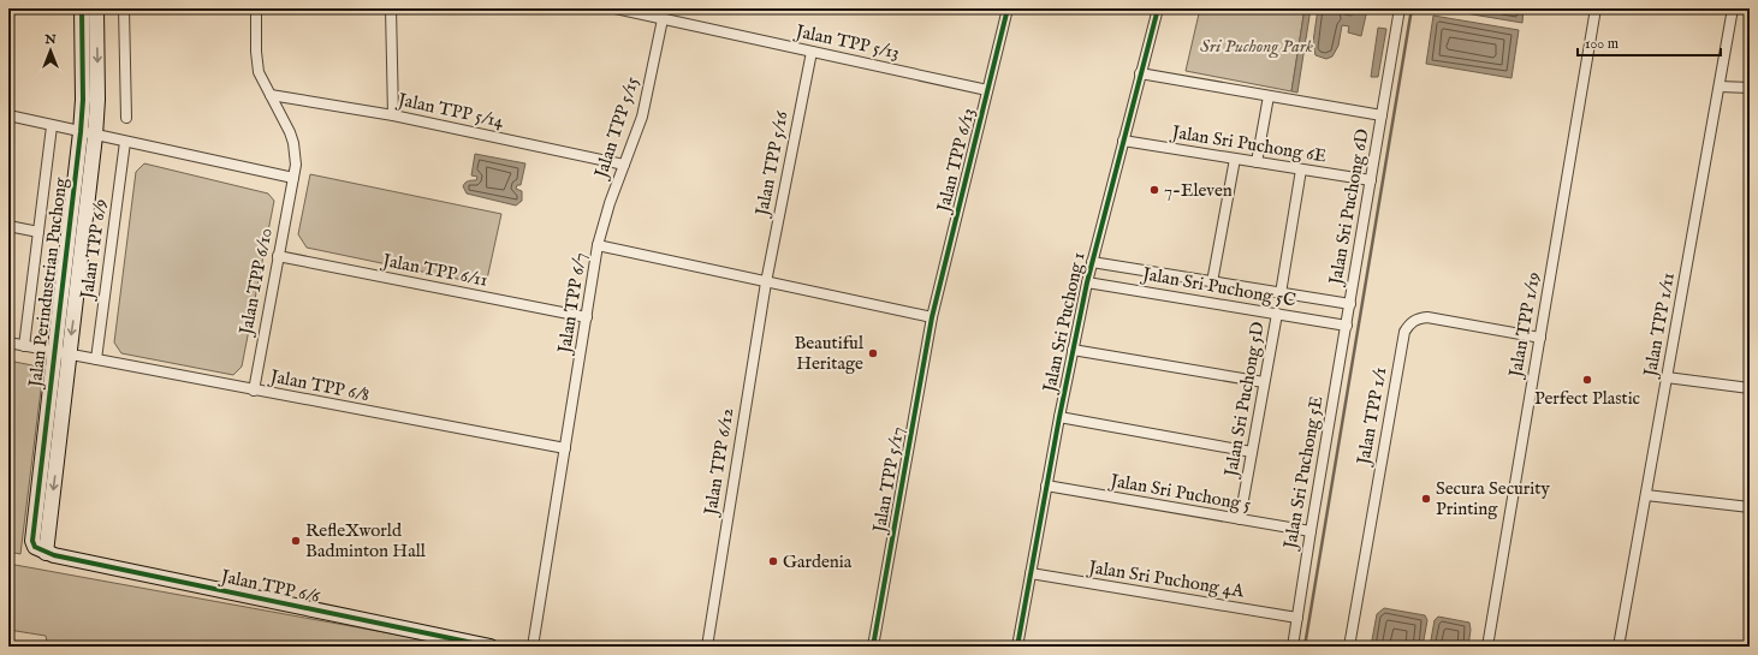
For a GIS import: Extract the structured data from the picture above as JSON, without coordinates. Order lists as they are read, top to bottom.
{
  "streets": {
    "street": [
      "Jalan TPP 5/13",
      "Jalan TPP 5/14",
      "Jalan TPP 5/15",
      "Jalan Sri Puchong 6E",
      "Jalan TPP 6/13",
      "Jalan TPP 5/16",
      "Jalan Sri Puchong 6D",
      "Jalan TPP 6/9",
      "Jalan TPP 6/11",
      "Jalan TPP 6/10",
      "Jalan Perindustrian Puchong",
      "Jalan Sri Puchong 5C",
      "Jalan TPP 6/7",
      "Jalan Sri Puchong 1",
      "Jalan TPP 1/19",
      "Jalan TPP 1/11",
      "Jalan TPP 6/8",
      "Jalan Sri Puchong 5D",
      "Jalan TPP 1/1",
      "Jalan TPP 6/12",
      "Jalan Sri Puchong 5E",
      "Jalan TPP 5/17",
      "Jalan Sri Puchong 5",
      "Jalan Sri Puchong 4A",
      "Jalan TPP 6/6"
    ]
  },
  "crossings": [
    ["Jalan TPP 5/13", "Jalan TPP 5/15"],
    ["Jalan TPP 5/13", "Jalan TPP 6/13"],
    ["Jalan TPP 5/13", "Jalan TPP 5/16"],
    ["Jalan TPP 5/14", "Jalan TPP 5/15"],
    ["Jalan TPP 5/14", "Jalan TPP 6/10"],
    ["Jalan TPP 5/15", "Jalan TPP 6/7"],
    ["Jalan Sri Puchong 6E", "Jalan Sri Puchong 6D"],
    ["Jalan Sri Puchong 6E", "Jalan Sri Puchong 1"],
    ["Jalan TPP 6/13", "Jalan TPP 6/7"],
    ["Jalan TPP 6/13", "Jalan TPP 5/17"],
    ["Jalan TPP 5/16", "Jalan TPP 6/7"],
    ["Jalan TPP 5/16", "Jalan TPP 6/12"],
    ["Jalan Sri Puchong 6D", "Jalan Sri Puchong 5E"],
    ["Jalan TPP 6/9", "Jalan TPP 6/8"],
    ["Jalan TPP 6/11", "Jalan TPP 6/10"],
    ["Jalan TPP 6/11", "Jalan TPP 6/7"],
    ["Jalan TPP 6/10", "Jalan TPP 6/8"],
    ["Jalan Perindustrian Puchong", "Jalan TPP 6/8"],
    ["Jalan Perindustrian Puchong", "Jalan TPP 6/6"],
    ["Jalan Sri Puchong 5C", "Jalan Sri Puchong 1"],
    ["Jalan Sri Puchong 5C", "Jalan Sri Puchong 5D"],
    ["Jalan Sri Puchong 5C", "Jalan Sri Puchong 5E"],
    ["Jalan TPP 6/7", "Jalan TPP 6/8"],
    ["Jalan TPP 6/7", "Jalan TPP 6/12"],
    ["Jalan TPP 6/7", "Jalan TPP 5/17"],
    ["Jalan Sri Puchong 1", "Jalan Sri Puchong 5"],
    ["Jalan Sri Puchong 1", "Jalan Sri Puchong 4A"],
    ["Jalan TPP 1/19", "Jalan TPP 1/1"],
    ["Jalan Sri Puchong 5D", "Jalan Sri Puchong 5"],
    ["Jalan Sri Puchong 5E", "Jalan Sri Puchong 5"],
    ["Jalan Sri Puchong 5E", "Jalan Sri Puchong 4A"]
  ],
  "parks": ["Sri Puchong Park"],
  "places": [
    "7-Eleven",
    "Beautiful Heritage",
    "Perfect Plastic",
    "Secura Security Printing",
    "RefleXworld Badminton Hall",
    "Gardenia"
  ],
  "scale_bar": "100 m",
  "north": "top"
}
